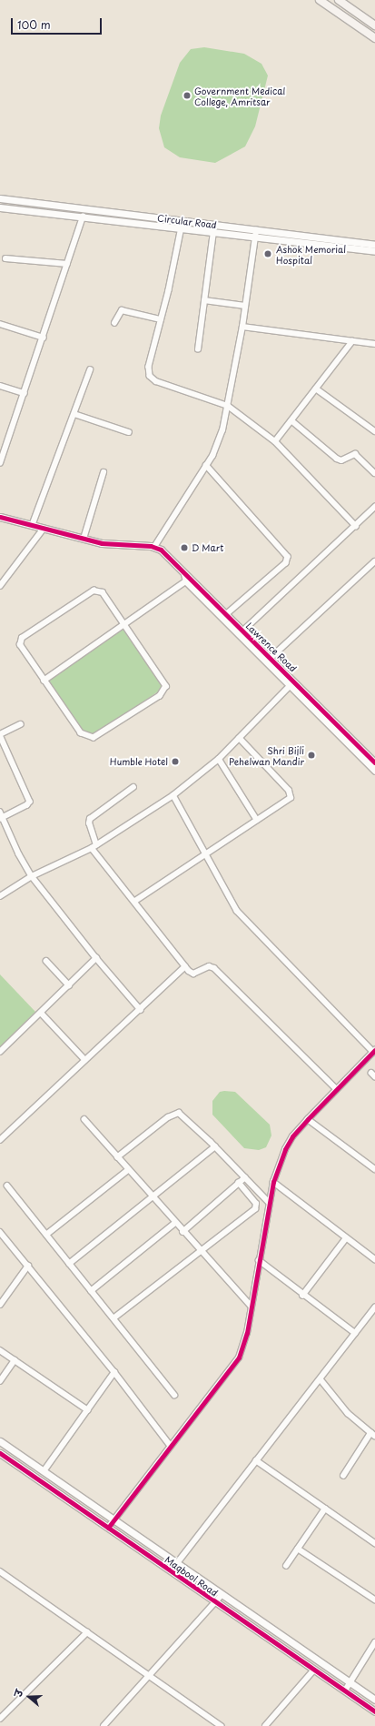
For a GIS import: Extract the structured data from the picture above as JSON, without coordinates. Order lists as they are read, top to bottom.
{
  "streets": {
    "street": ["Circular Road", "Lawrence Road", "Maqbool Road"]
  },
  "places": [
    "Government Medical College, Amritsar",
    "Ashok Memorial Hospital",
    "D Mart",
    "Shri Bijli Pehelwan Mandir",
    "Humble Hotel"
  ],
  "scale_bar": "100 m",
  "north": "left"
}
